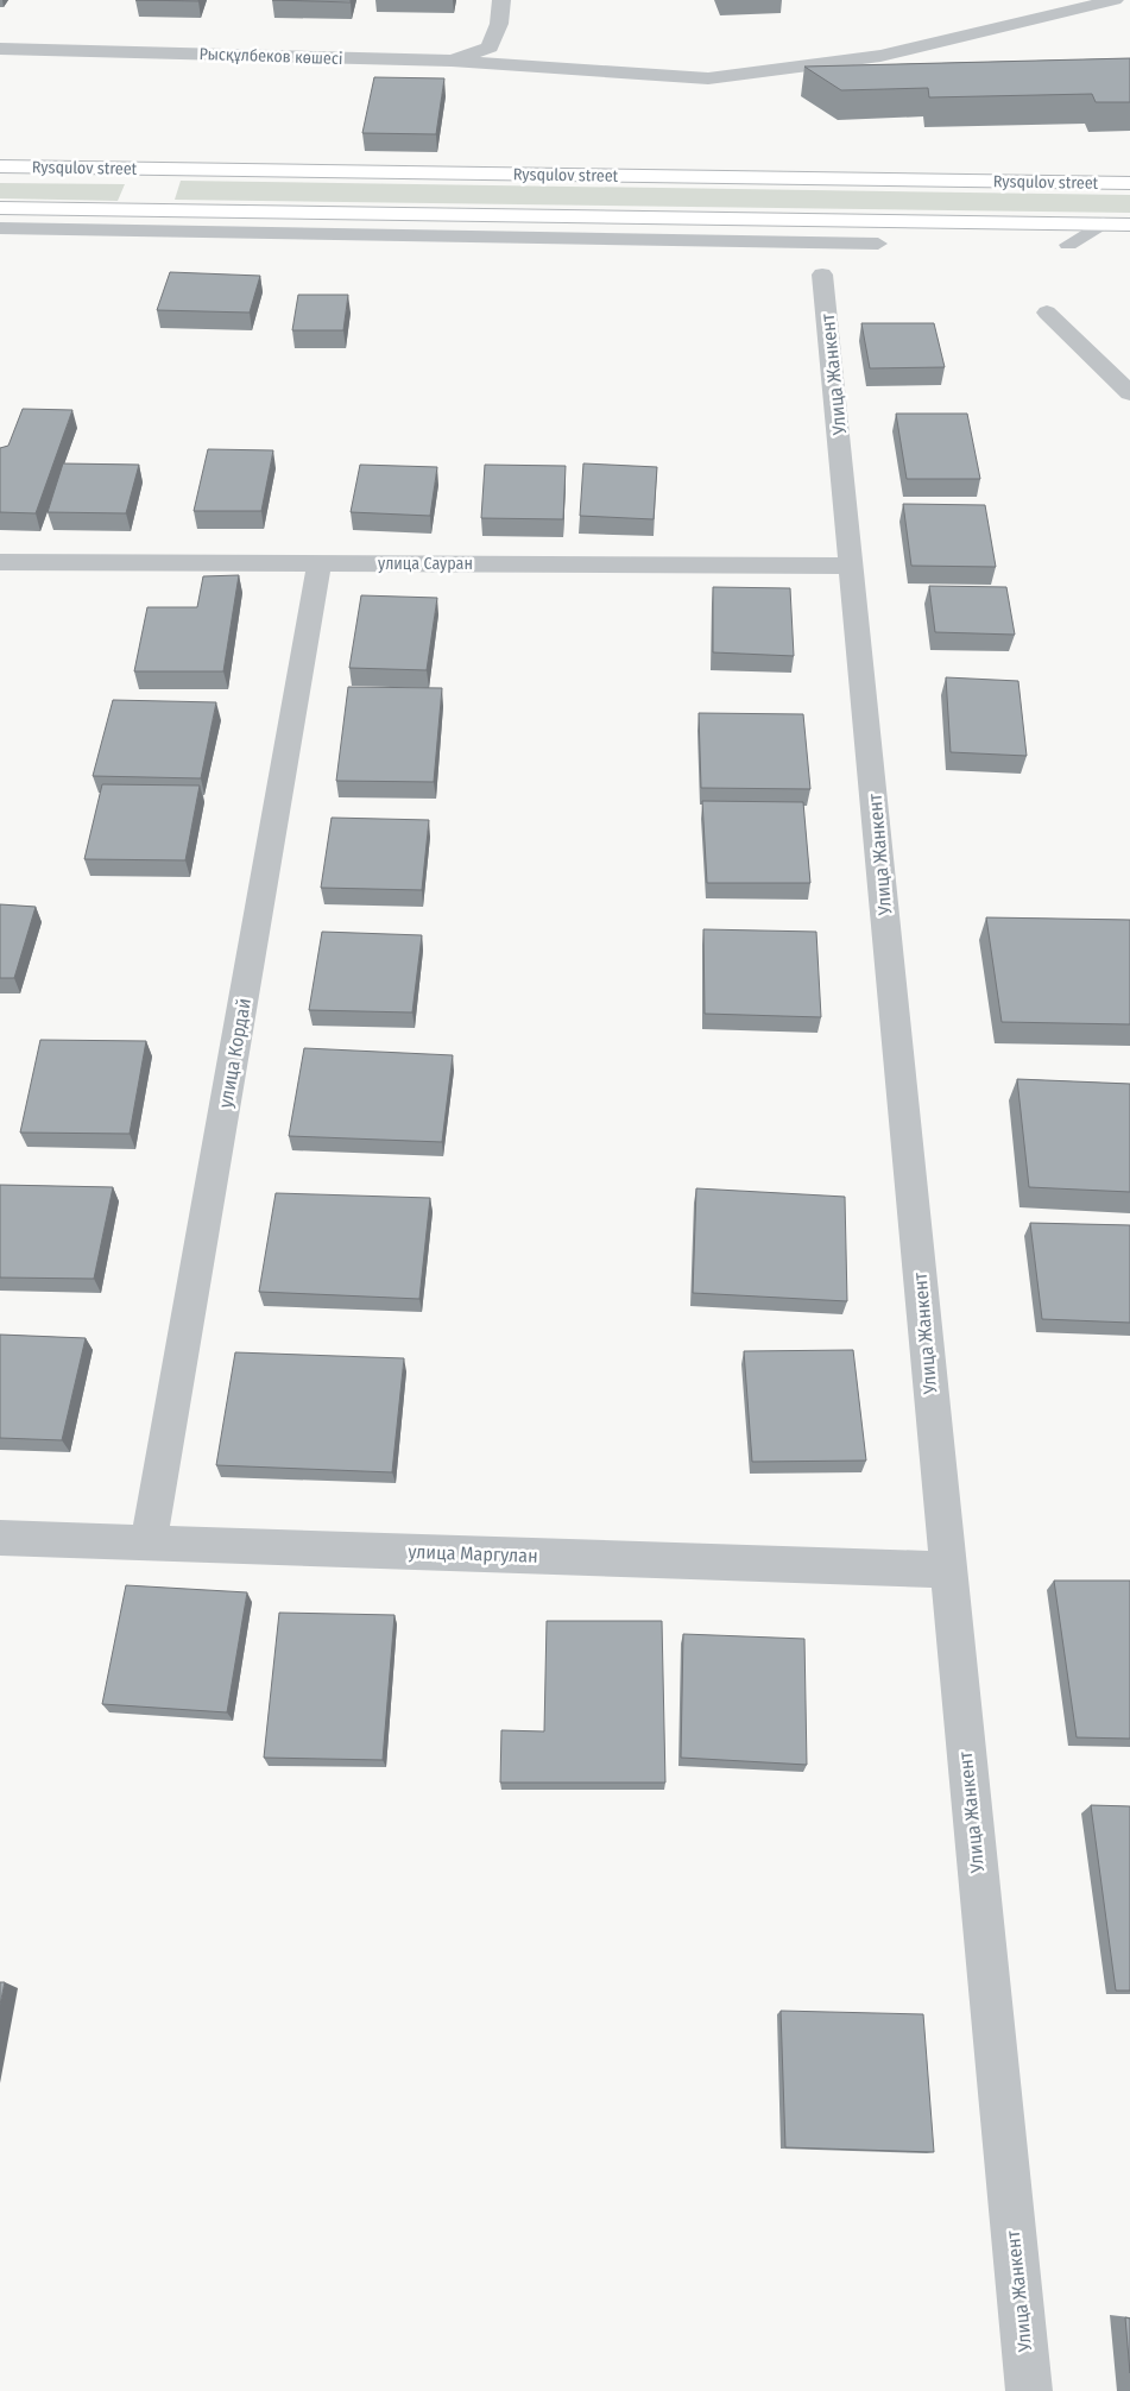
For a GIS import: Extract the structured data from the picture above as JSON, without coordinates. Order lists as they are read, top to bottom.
{
  "streets": {
    "main road": ["Rysqulov street"],
    "street": [
      "Рысқұлбеков көшесі",
      "Улица Жанкент",
      "улица Сауран",
      "улица Кордай",
      "улица Маргулан"
    ]
  },
  "crossings": [
    ["Улица Жанкент", "улица Сауран"],
    ["Улица Жанкент", "улица Маргулан"],
    ["улица Сауран", "улица Кордай"],
    ["улица Кордай", "улица Маргулан"]
  ]
}
